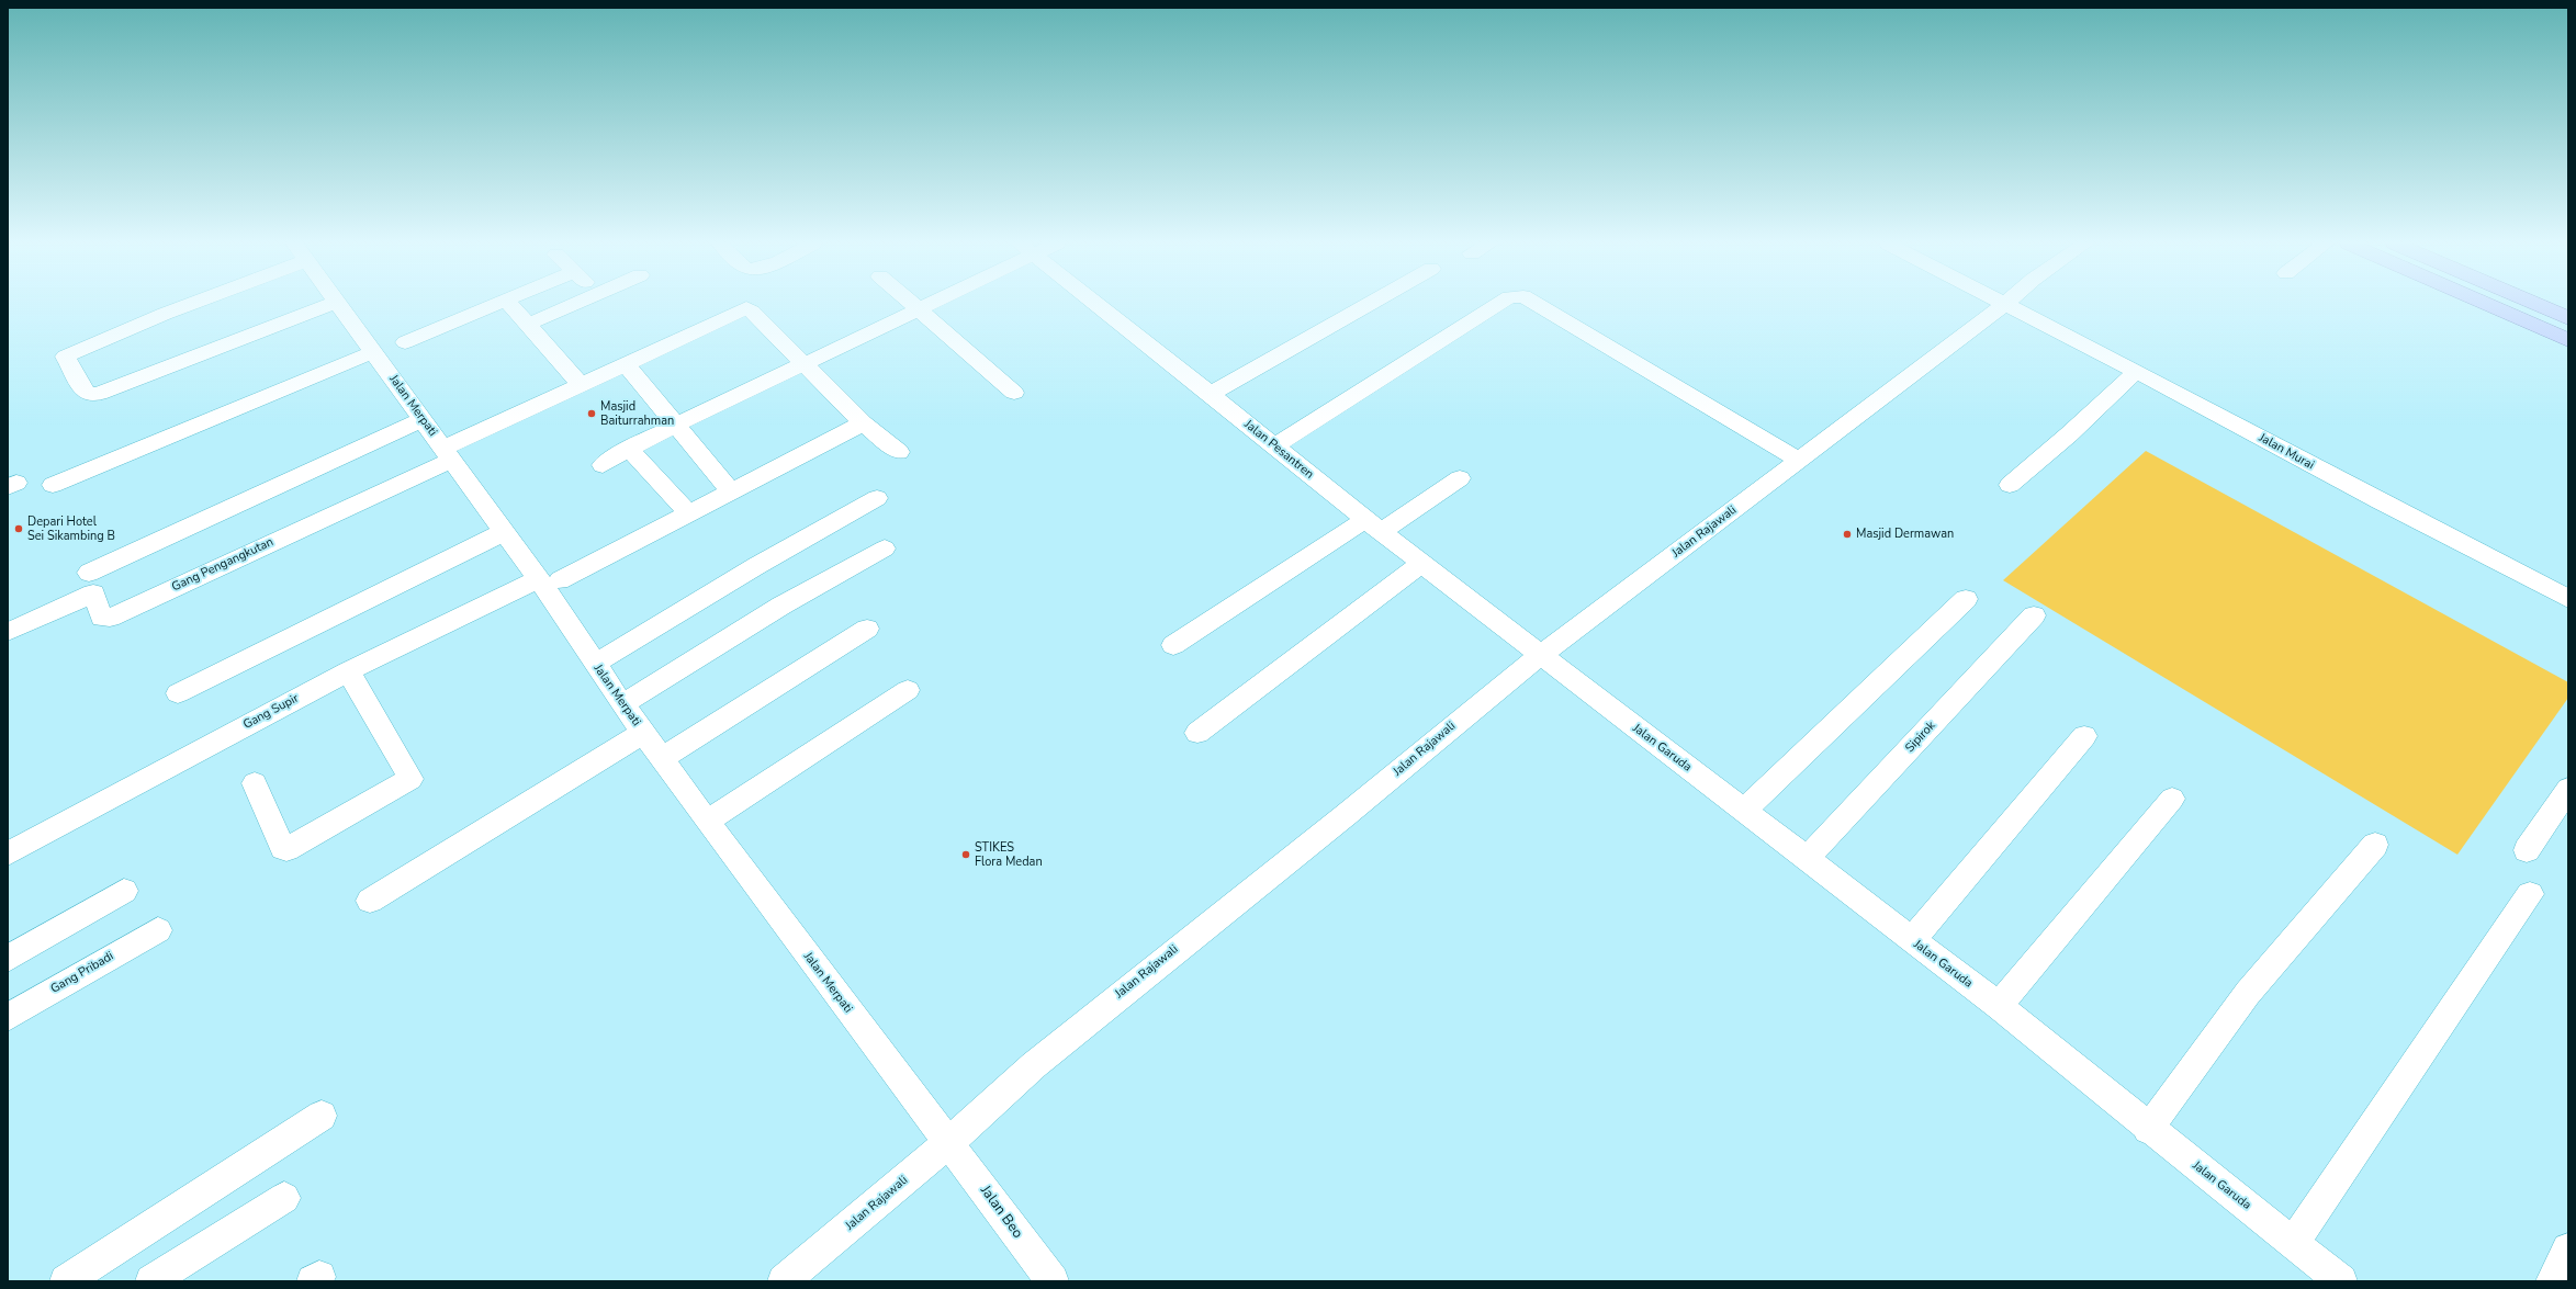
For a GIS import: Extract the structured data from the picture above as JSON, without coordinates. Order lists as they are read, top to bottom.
{
  "streets": {
    "street": [
      "Jalan Merpati",
      "Jalan Pesantren",
      "Jalan Murai",
      "Jalan Rajawali",
      "Gang Pengangkutan",
      "Gang Supir",
      "Sipirok",
      "Jalan Garuda",
      "Gang Pribadi",
      "Jalan Beo"
    ]
  },
  "crossings": [
    ["Jalan Merpati", "Jalan Rajawali"],
    ["Jalan Merpati", "Gang Pengangkutan"],
    ["Jalan Merpati", "Gang Supir"],
    ["Jalan Merpati", "Jalan Beo"],
    ["Jalan Pesantren", "Jalan Rajawali"],
    ["Jalan Pesantren", "Jalan Garuda"],
    ["Jalan Rajawali", "Jalan Garuda"],
    ["Jalan Rajawali", "Jalan Beo"],
    ["Sipirok", "Jalan Garuda"]
  ],
  "places": [
    "Masjid Baiturrahman",
    "Depari Hotel Sei Sikambing B",
    "Masjid Dermawan",
    "STIKES Flora Medan"
  ]
}
